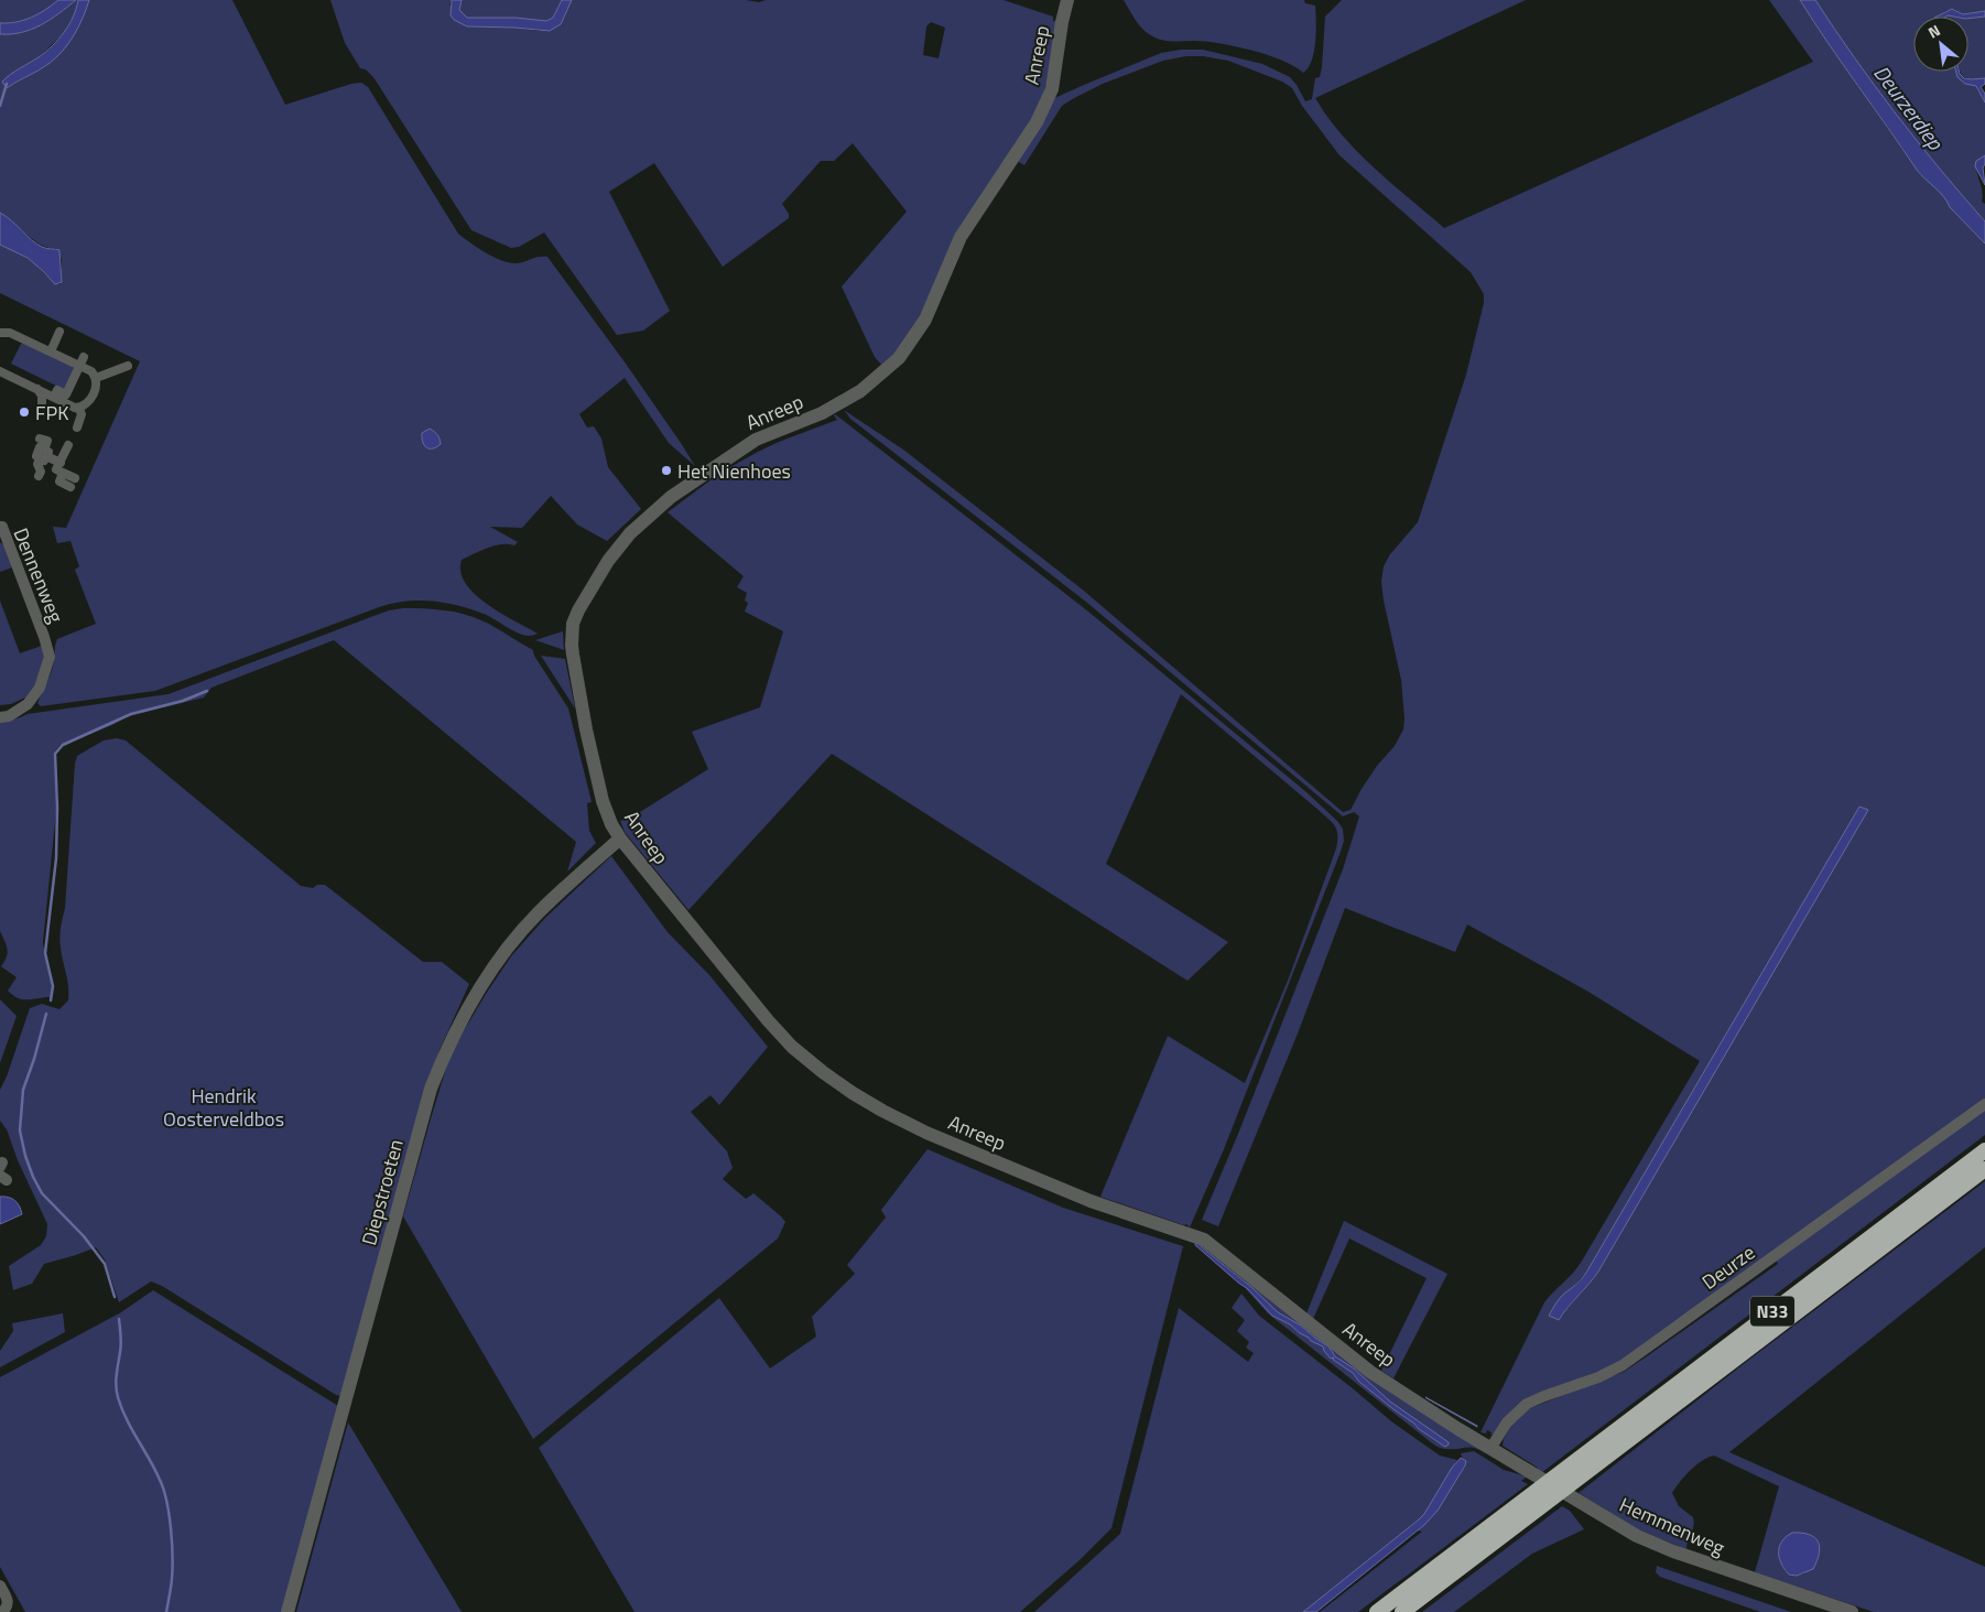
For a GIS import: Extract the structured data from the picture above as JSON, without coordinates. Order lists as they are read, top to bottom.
{
  "streets": {
    "highway": ["N33"],
    "street": [
      "Anreep",
      "Dennenweg",
      "Diepstroeten",
      "Deurze",
      "Hemmenweg"
    ]
  },
  "crossings": [
    ["Anreep", "Diepstroeten"],
    ["Anreep", "Deurze"],
    ["Anreep", "Hemmenweg"],
    ["Deurze", "Hemmenweg"]
  ],
  "water": ["Deurzerdiep"],
  "parks": ["Hendrik Oosterveldbos"],
  "places": ["FPK", "Het Nienhoes"],
  "north": "top left"
}
